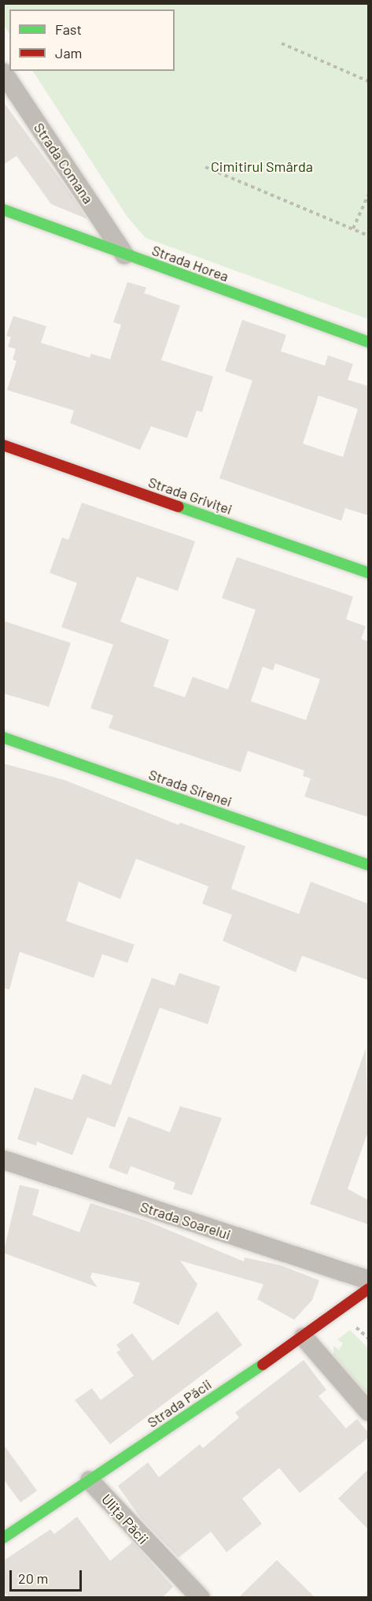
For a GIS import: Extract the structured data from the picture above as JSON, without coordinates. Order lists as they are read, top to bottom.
{
  "streets": {
    "street": [
      "Strada Comana",
      "Strada Horea",
      "Strada Griviței",
      "Strada Sirenei",
      "Strada Soarelui",
      "Strada Păcii",
      "Ulița Păcii"
    ]
  },
  "crossings": [
    ["Strada Comana", "Strada Horea"],
    ["Strada Păcii", "Ulița Păcii"]
  ],
  "parks": ["Cimitirul Smârda"],
  "legend": ["Fast", "Jam"],
  "scale_bar": "20 m"
}
